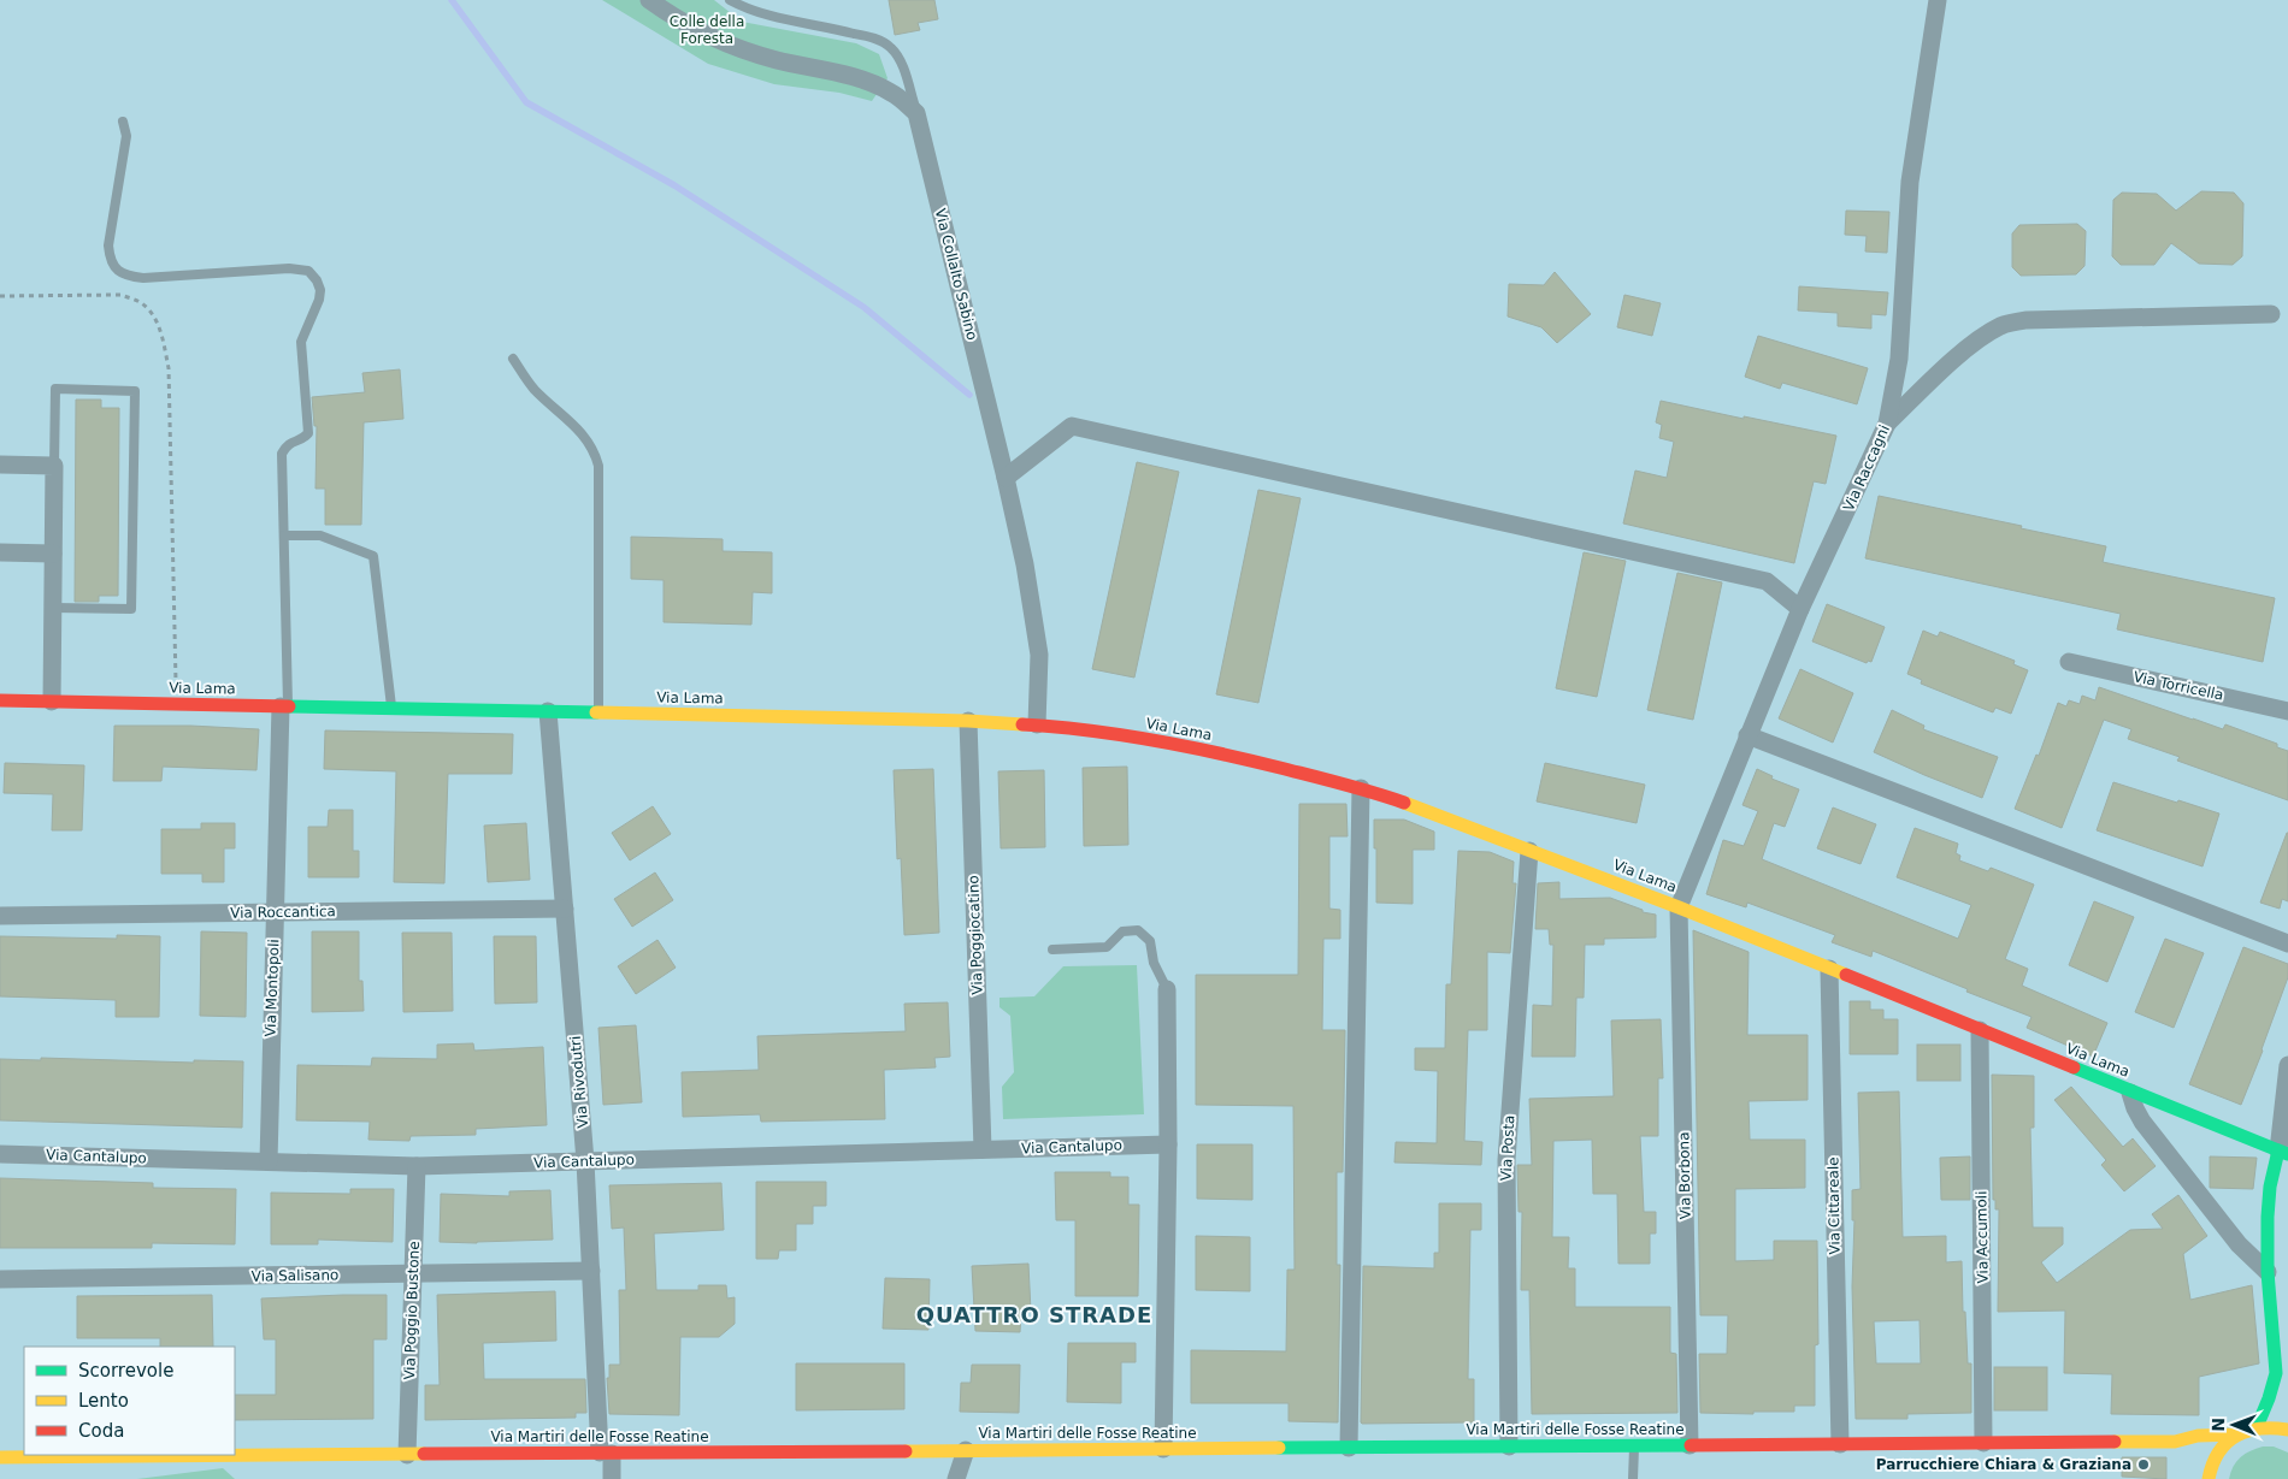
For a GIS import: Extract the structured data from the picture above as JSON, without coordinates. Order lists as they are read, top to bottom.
{
  "streets": {
    "main road": ["Via Lama", "Via Martiri delle Fosse Reatine"],
    "street": [
      "Via Collalto Sabino",
      "Via Raccagni",
      "Via Torricella",
      "Via Roccantica",
      "Via Poggiocatino",
      "Via Montopoli",
      "Via Rivodutri",
      "Via Cantalupo",
      "Via Posta",
      "Via Borbona",
      "Via Cittareale",
      "Via Accumoli",
      "Via Salisano",
      "Via Poggio Bustone"
    ]
  },
  "crossings": [
    ["Via Collalto Sabino", "Via Lama"],
    ["Via Raccagni", "Via Lama"],
    ["Via Raccagni", "Via Borbona"],
    ["Via Lama", "Via Poggiocatino"],
    ["Via Lama", "Via Montopoli"],
    ["Via Lama", "Via Rivodutri"],
    ["Via Lama", "Via Posta"],
    ["Via Lama", "Via Borbona"],
    ["Via Lama", "Via Cittareale"],
    ["Via Lama", "Via Accumoli"],
    ["Via Roccantica", "Via Montopoli"],
    ["Via Roccantica", "Via Rivodutri"],
    ["Via Poggiocatino", "Via Cantalupo"],
    ["Via Montopoli", "Via Cantalupo"],
    ["Via Rivodutri", "Via Cantalupo"],
    ["Via Rivodutri", "Via Salisano"],
    ["Via Rivodutri", "Via Martiri delle Fosse Reatine"],
    ["Via Cantalupo", "Via Poggio Bustone"],
    ["Via Posta", "Via Martiri delle Fosse Reatine"],
    ["Via Borbona", "Via Martiri delle Fosse Reatine"],
    ["Via Cittareale", "Via Martiri delle Fosse Reatine"],
    ["Via Accumoli", "Via Martiri delle Fosse Reatine"],
    ["Via Salisano", "Via Poggio Bustone"],
    ["Via Poggio Bustone", "Via Martiri delle Fosse Reatine"]
  ],
  "districts": ["QUATTRO STRADE"],
  "parks": ["Colle della Foresta"],
  "places": ["Parrucchiere Chiara & Graziana"],
  "legend": ["Scorrevole", "Lento", "Coda"],
  "north": "left"
}
